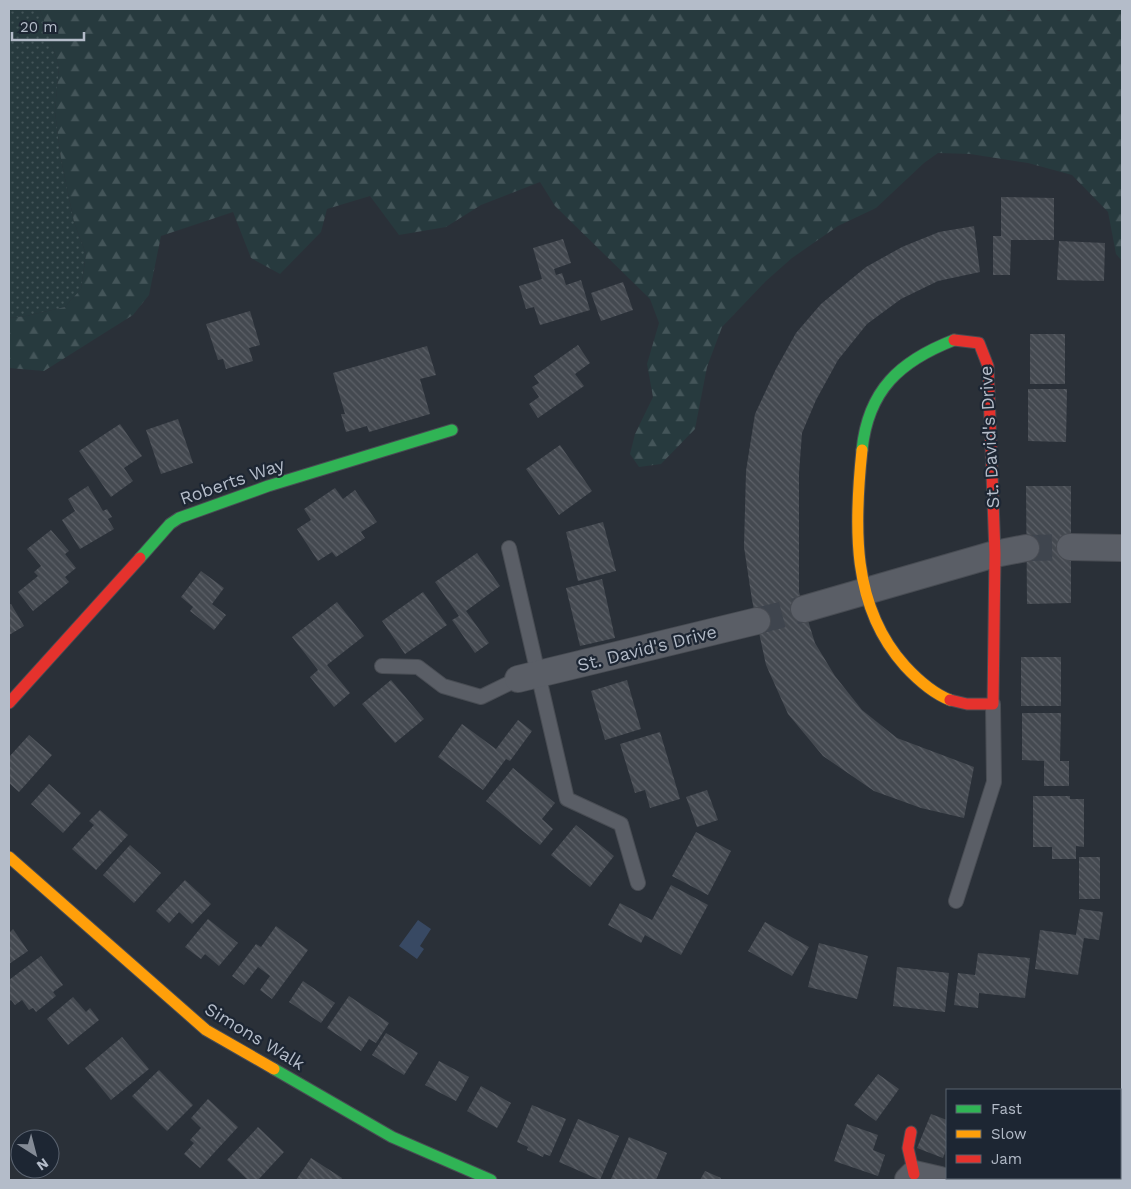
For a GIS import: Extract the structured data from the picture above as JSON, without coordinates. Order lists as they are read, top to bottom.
{
  "streets": {
    "street": ["St. David's Drive", "Roberts Way", "Simons Walk"]
  },
  "legend": ["Fast", "Slow", "Jam"],
  "scale_bar": "20 m",
  "north": "bottom right"
}
